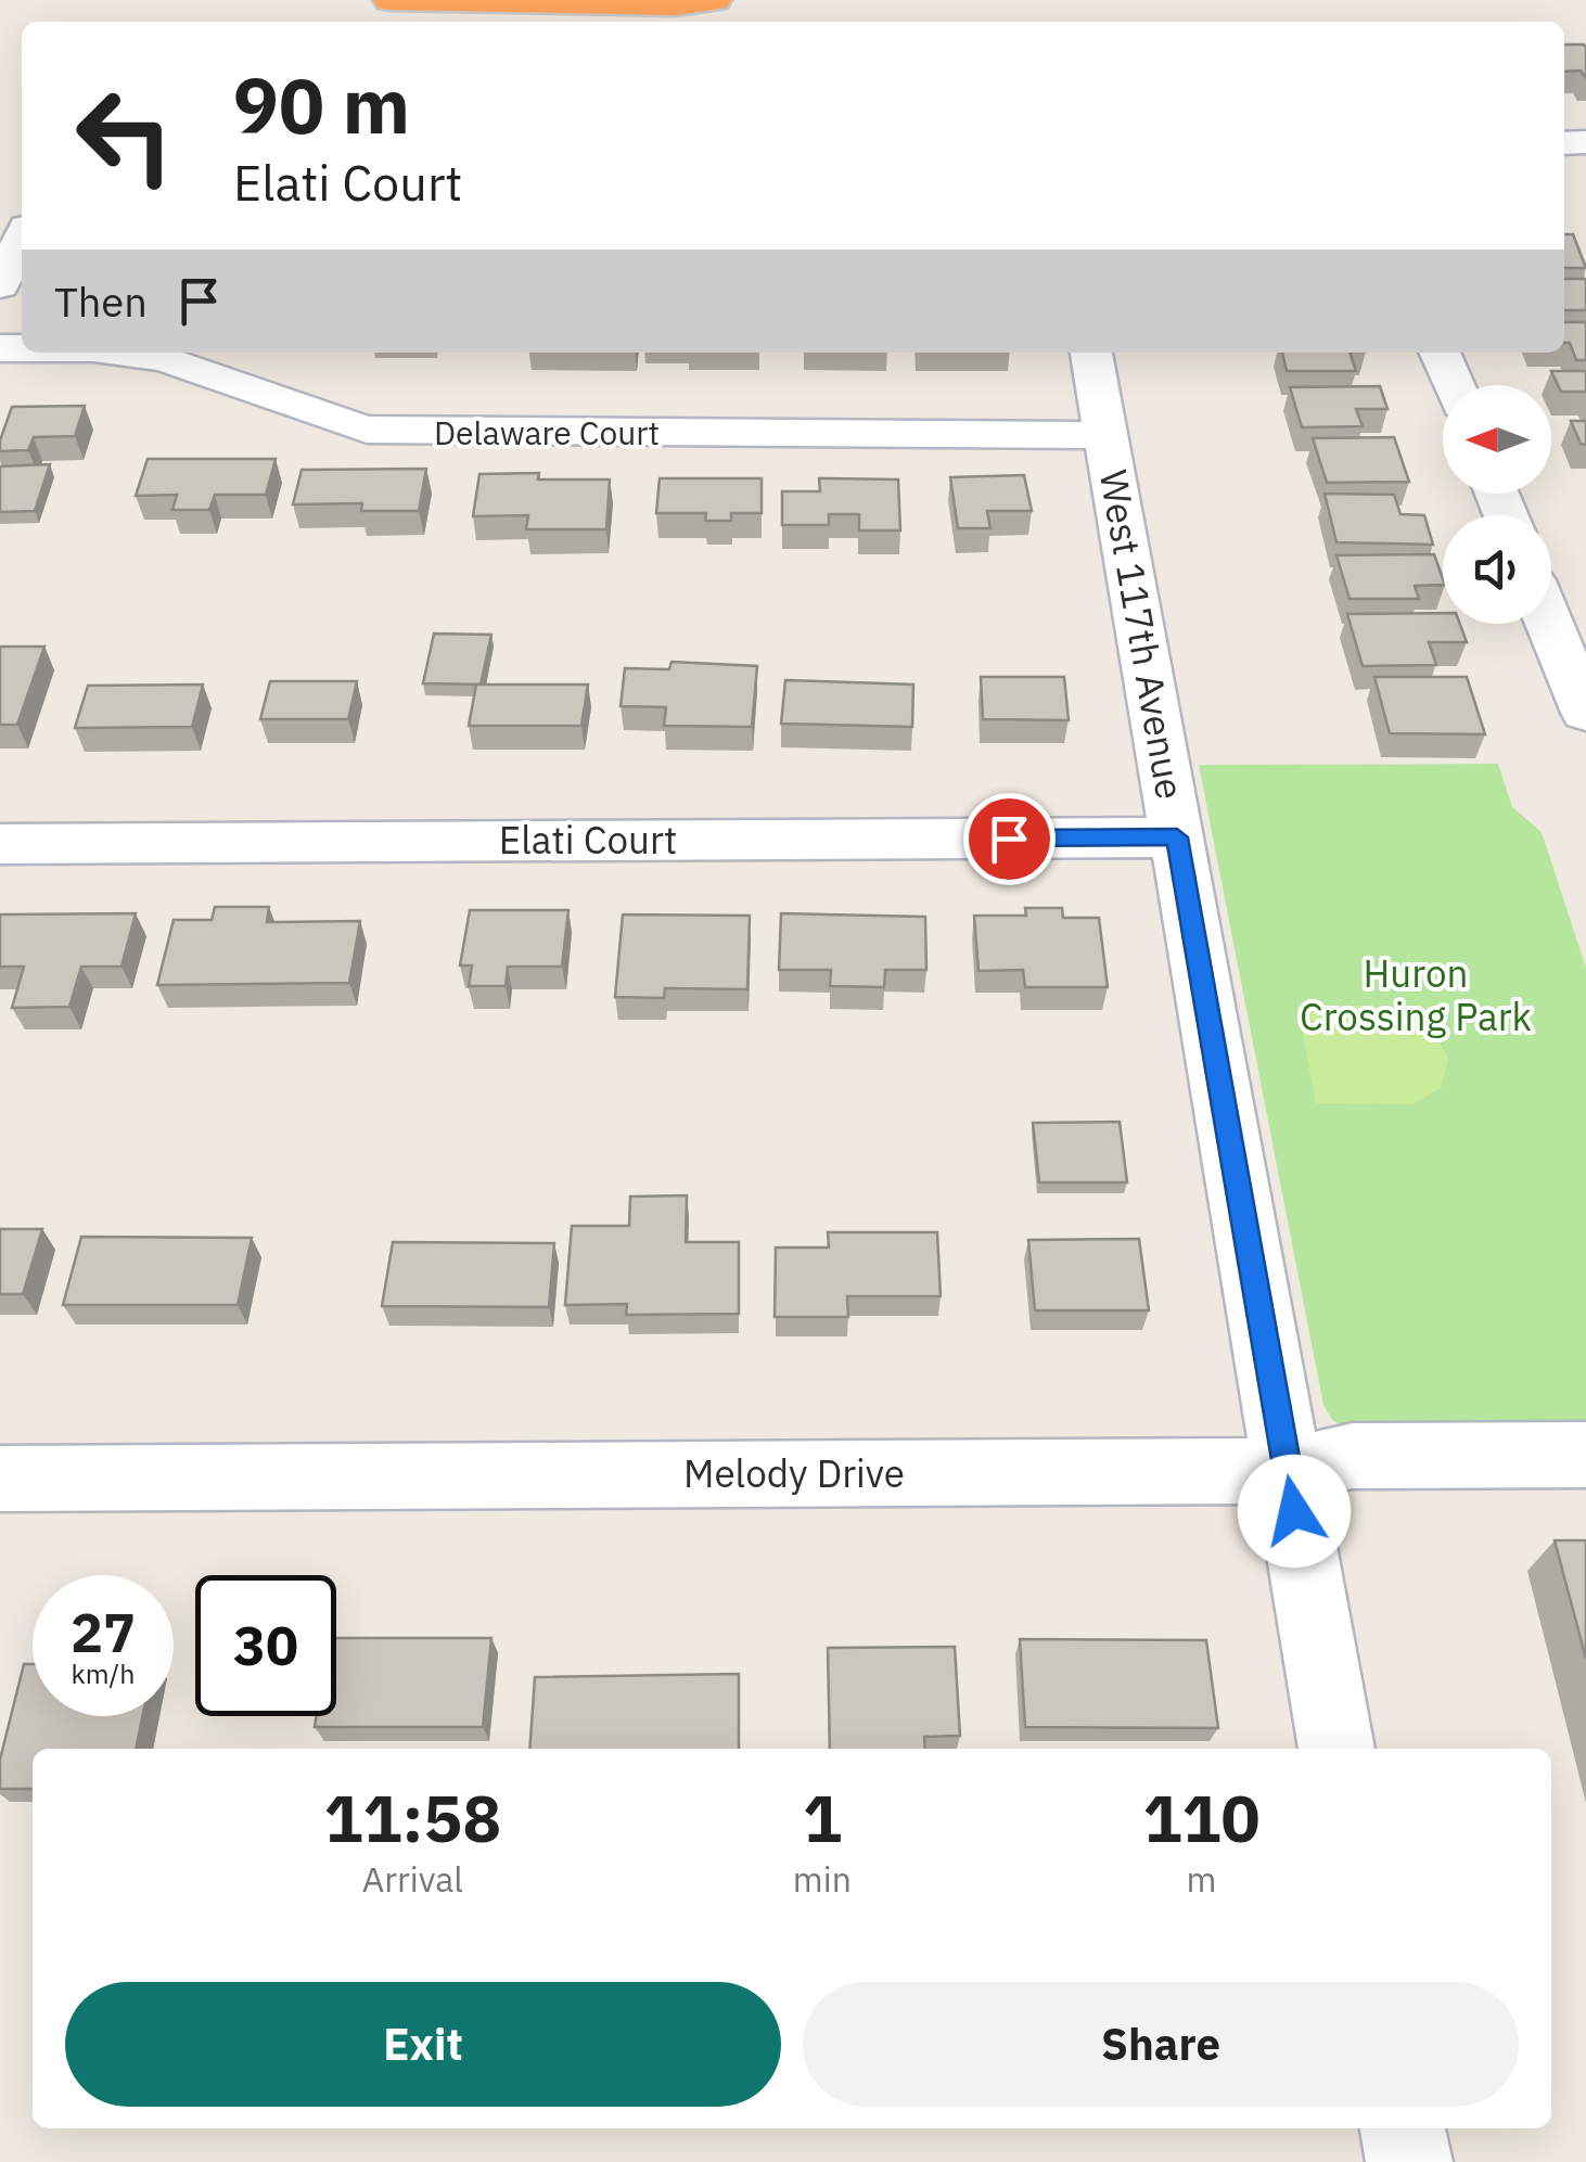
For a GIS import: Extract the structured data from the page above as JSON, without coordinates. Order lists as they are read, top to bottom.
{
  "streets": {
    "street": [
      "Delaware Court",
      "West 117th Avenue",
      "Elati Court",
      "Melody Drive"
    ]
  },
  "crossings": [
    ["Delaware Court", "West 117th Avenue"],
    ["West 117th Avenue", "Elati Court"],
    ["West 117th Avenue", "Melody Drive"]
  ],
  "parks": ["Huron Crossing Park"],
  "north": "left",
  "page": {
    "turn": ["90 m", "Elati Court"],
    "then": "Then",
    "speed": "27 km/h",
    "limit": "30",
    "eta": [
      "11:58",
      "Arrival",
      "1",
      "min",
      "110",
      "m"
    ],
    "buttons": ["Exit", "Share"]
  }
}
